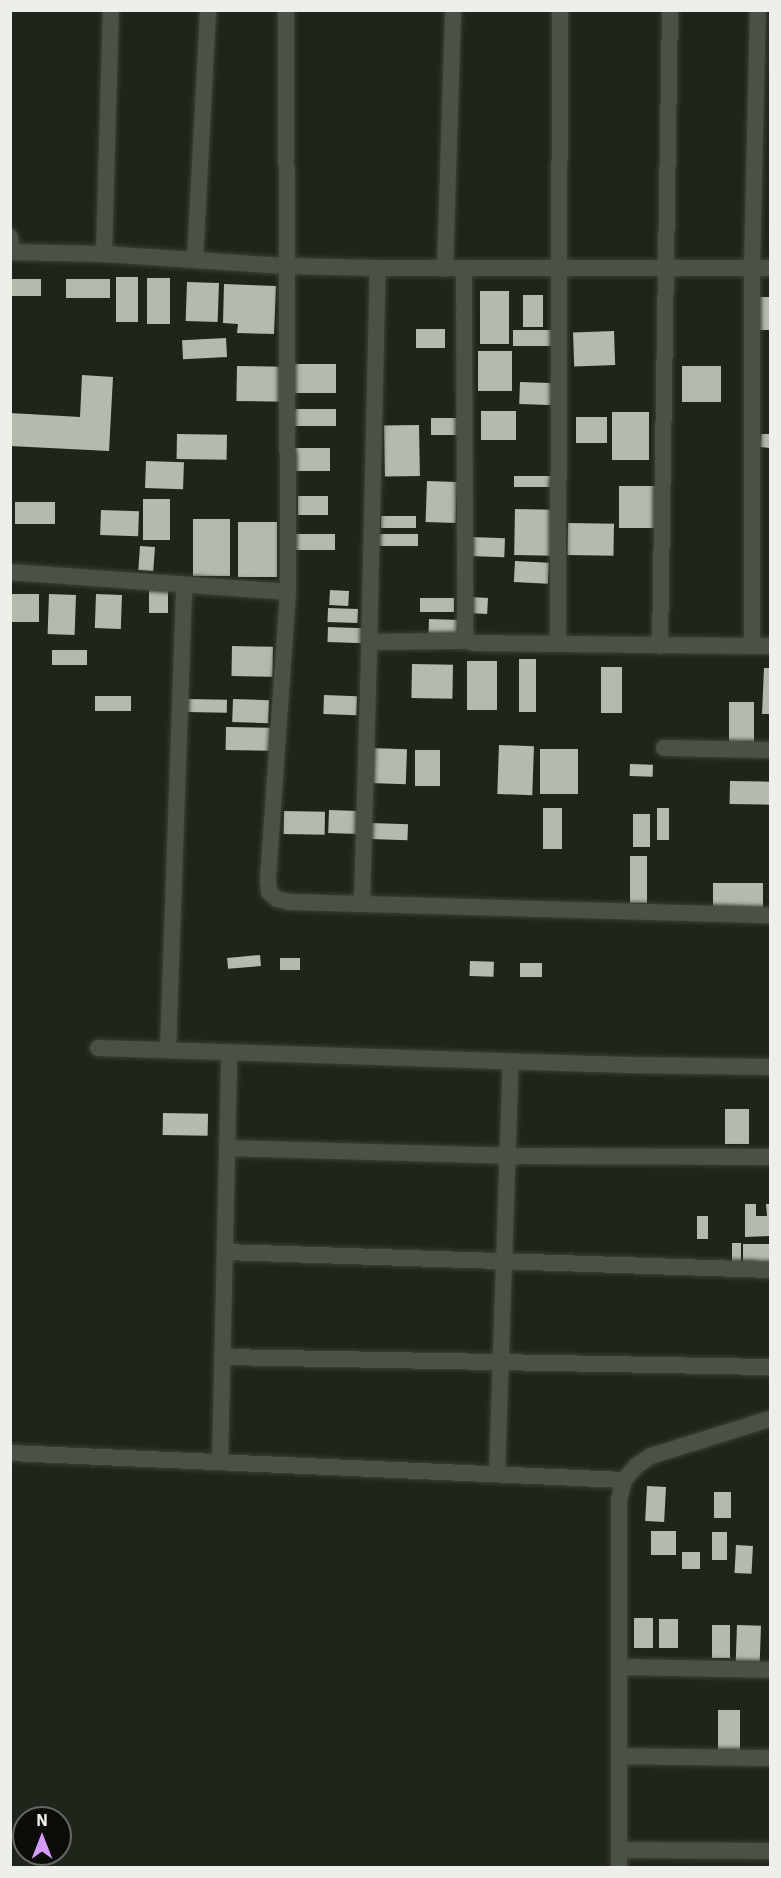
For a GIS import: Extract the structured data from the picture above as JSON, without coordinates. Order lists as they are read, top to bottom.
{
  "north": "top"
}
